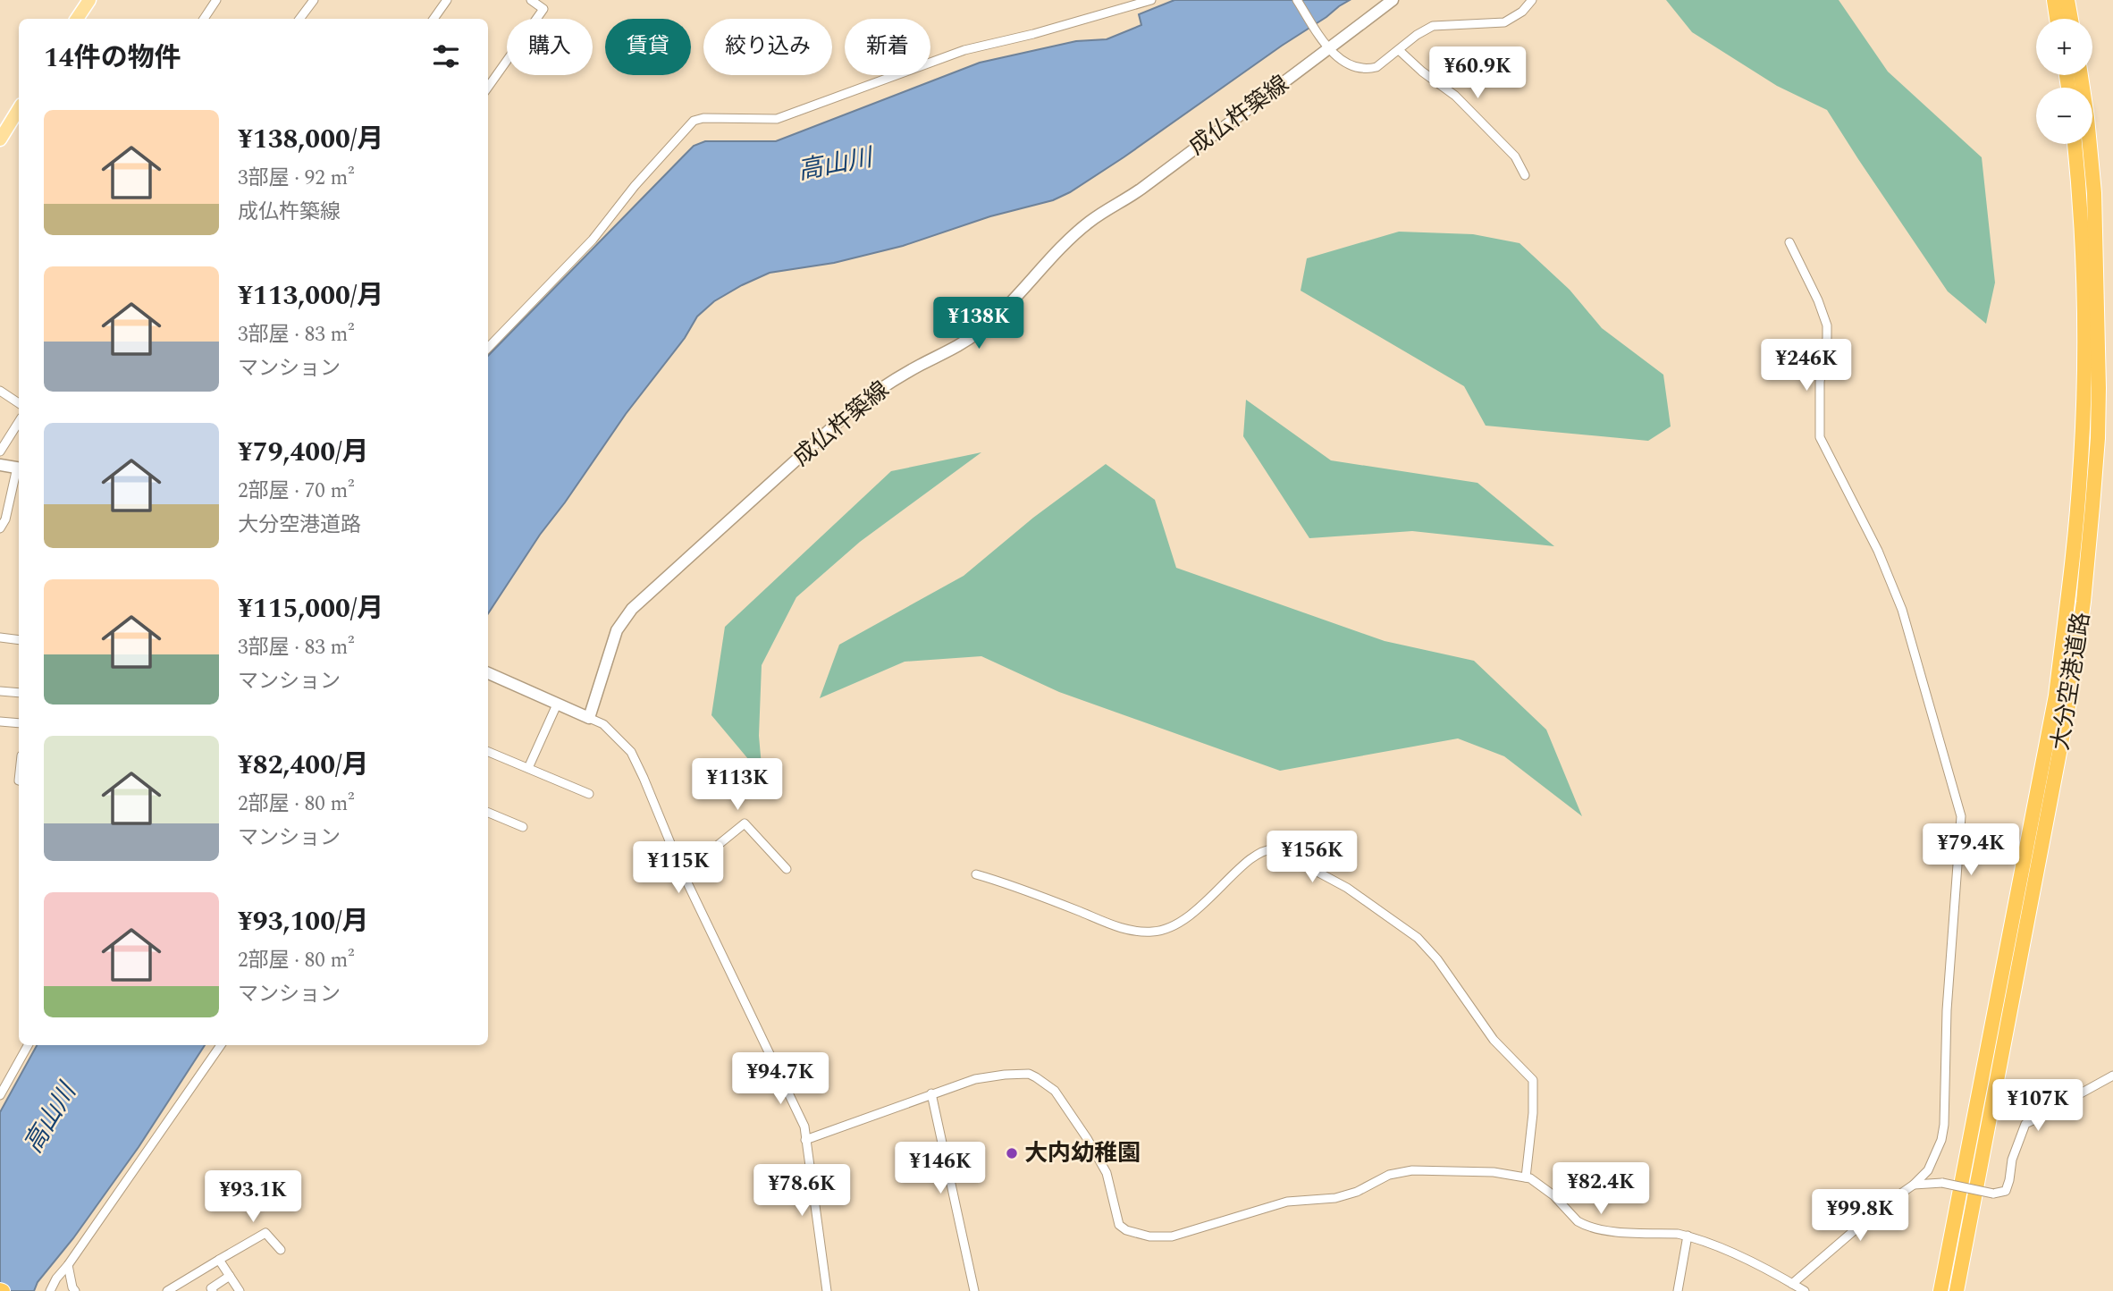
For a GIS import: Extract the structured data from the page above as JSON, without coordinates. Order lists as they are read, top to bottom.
{
  "streets": {
    "highway": ["大分空港道路"],
    "main road": ["成仏杵築線"]
  },
  "water": ["高山川"],
  "places": ["大内幼稚園"],
  "page": {
    "map_buttons": ["+", "−"],
    "chip": [
      "購入",
      "賃貸",
      "絞り込み",
      "新着"
    ],
    "heading": "14件の物件",
    "price": [
      "¥60.9K",
      "¥138K",
      "¥246K",
      "¥113K",
      "¥79.4K",
      "¥156K",
      "¥115K",
      "¥94.7K",
      "¥107K",
      "¥146K",
      "¥82.4K",
      "¥78.6K",
      "¥93.1K",
      "¥99.8K"
    ],
    "list": [
      {
        "name": "¥138,000/月",
        "note": "3部屋 · 92 m² · 成仏杵築線"
      },
      {
        "name": "¥113,000/月",
        "note": "3部屋 · 83 m² · マンション"
      },
      {
        "name": "¥79,400/月",
        "note": "2部屋 · 70 m² · 大分空港道路"
      },
      {
        "name": "¥115,000/月",
        "note": "3部屋 · 83 m² · マンション"
      },
      {
        "name": "¥82,400/月",
        "note": "2部屋 · 80 m² · マンション"
      },
      {
        "name": "¥93,100/月",
        "note": "2部屋 · 80 m² · マンション"
      }
    ]
  }
}
